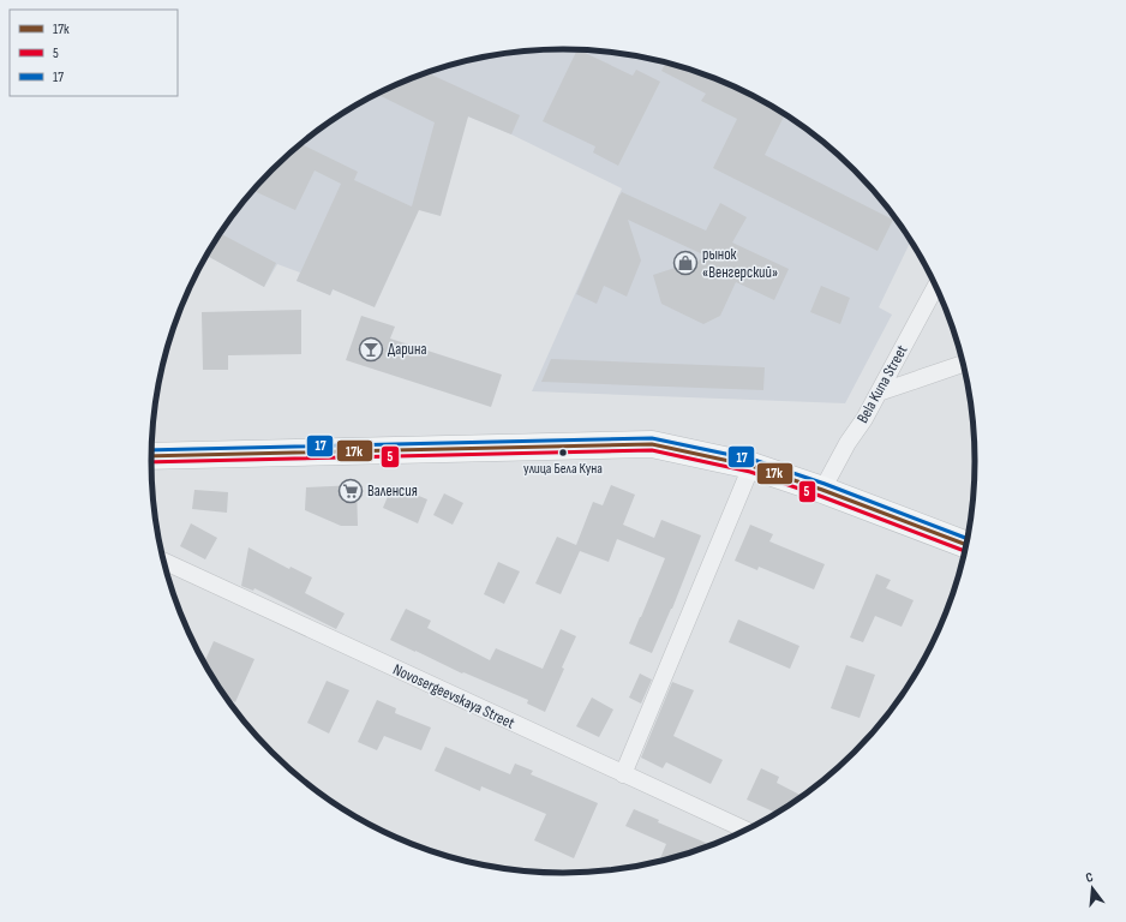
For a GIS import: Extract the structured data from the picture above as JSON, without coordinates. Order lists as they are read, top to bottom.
{
  "streets": {
    "street": ["Bela Kuna Street", "Novosergeevskaya Street"]
  },
  "places": {
    "shop": ["рынок «Венгерский»"],
    "bar": ["Дарина"],
    "other": ["улица Бела Куна"],
    "supermarket": ["Валенсия"]
  },
  "lines": ["transit line 17", "transit line 17к", "transit line 5"],
  "legend": ["17к", "5", "17"],
  "north": "top"
}
